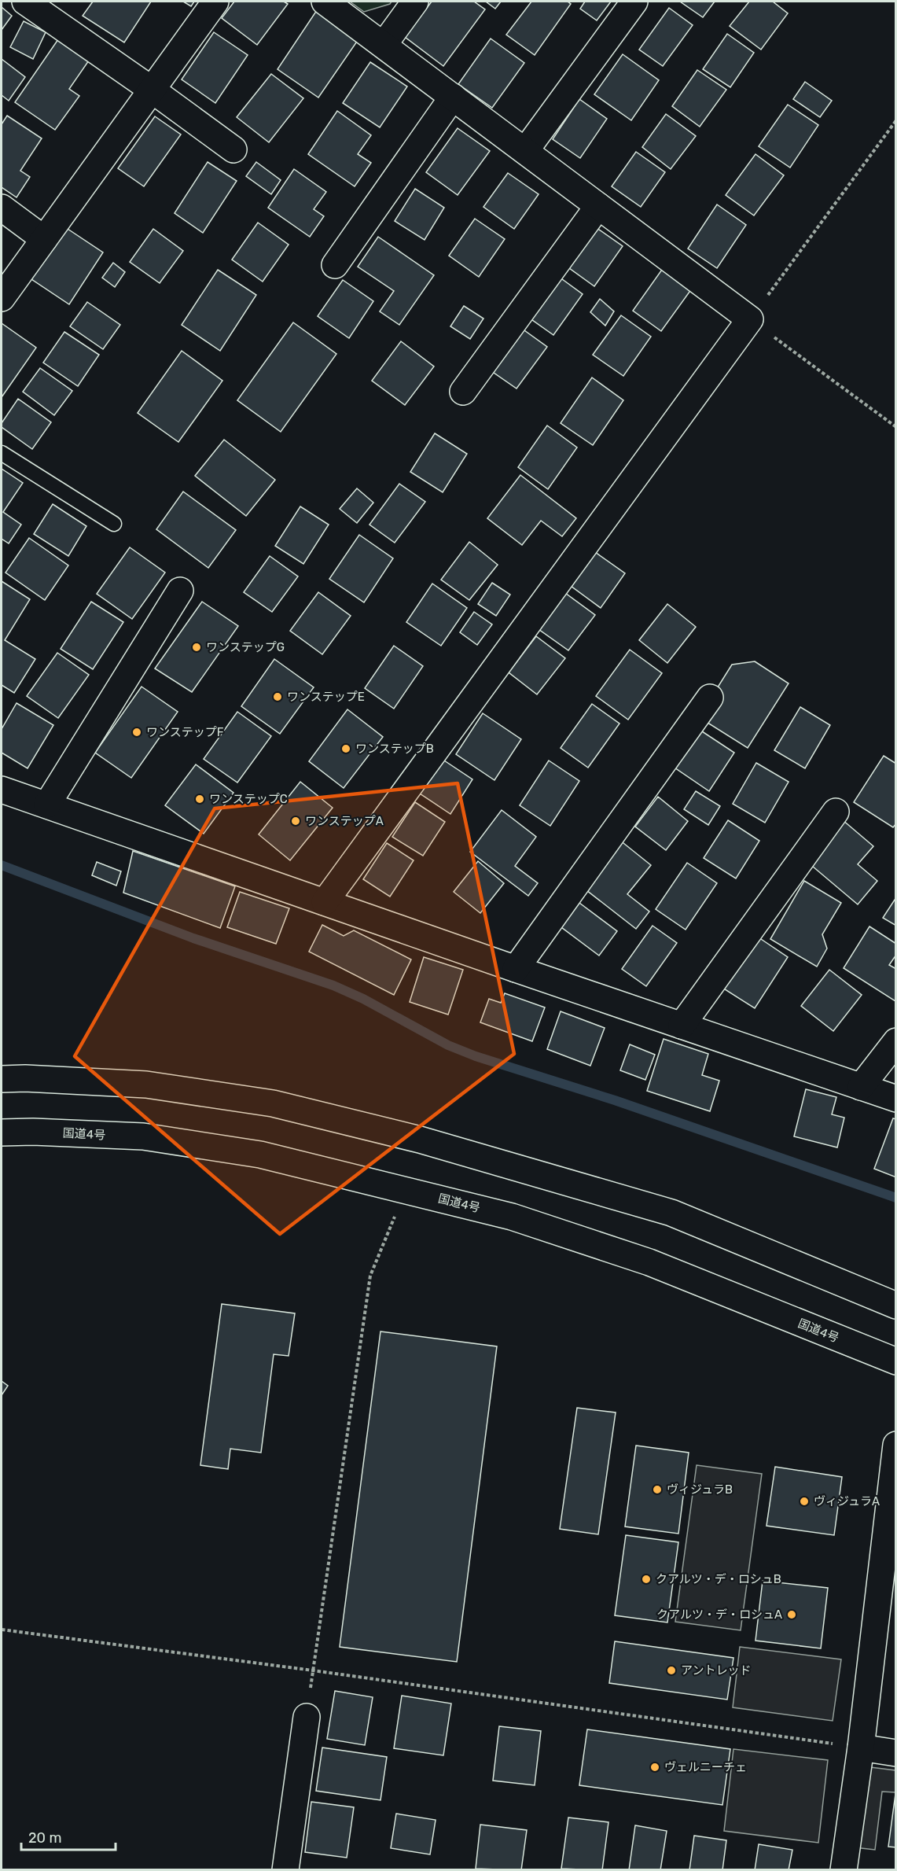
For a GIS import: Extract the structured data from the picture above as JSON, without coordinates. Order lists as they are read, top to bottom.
{
  "streets": {
    "main road": ["国道4号"]
  },
  "places": [
    "ワンステップG",
    "ワンステップE",
    "ワンステップF",
    "ワンステップB",
    "ワンステップC",
    "ワンステップA",
    "ヴィジュラB",
    "ヴィジュラA",
    "クアルツ・デ・ロシュB",
    "クアルツ・デ・ロシュA",
    "アントレッド",
    "ヴェルニーチェ"
  ],
  "scale_bar": "20 m"
}
